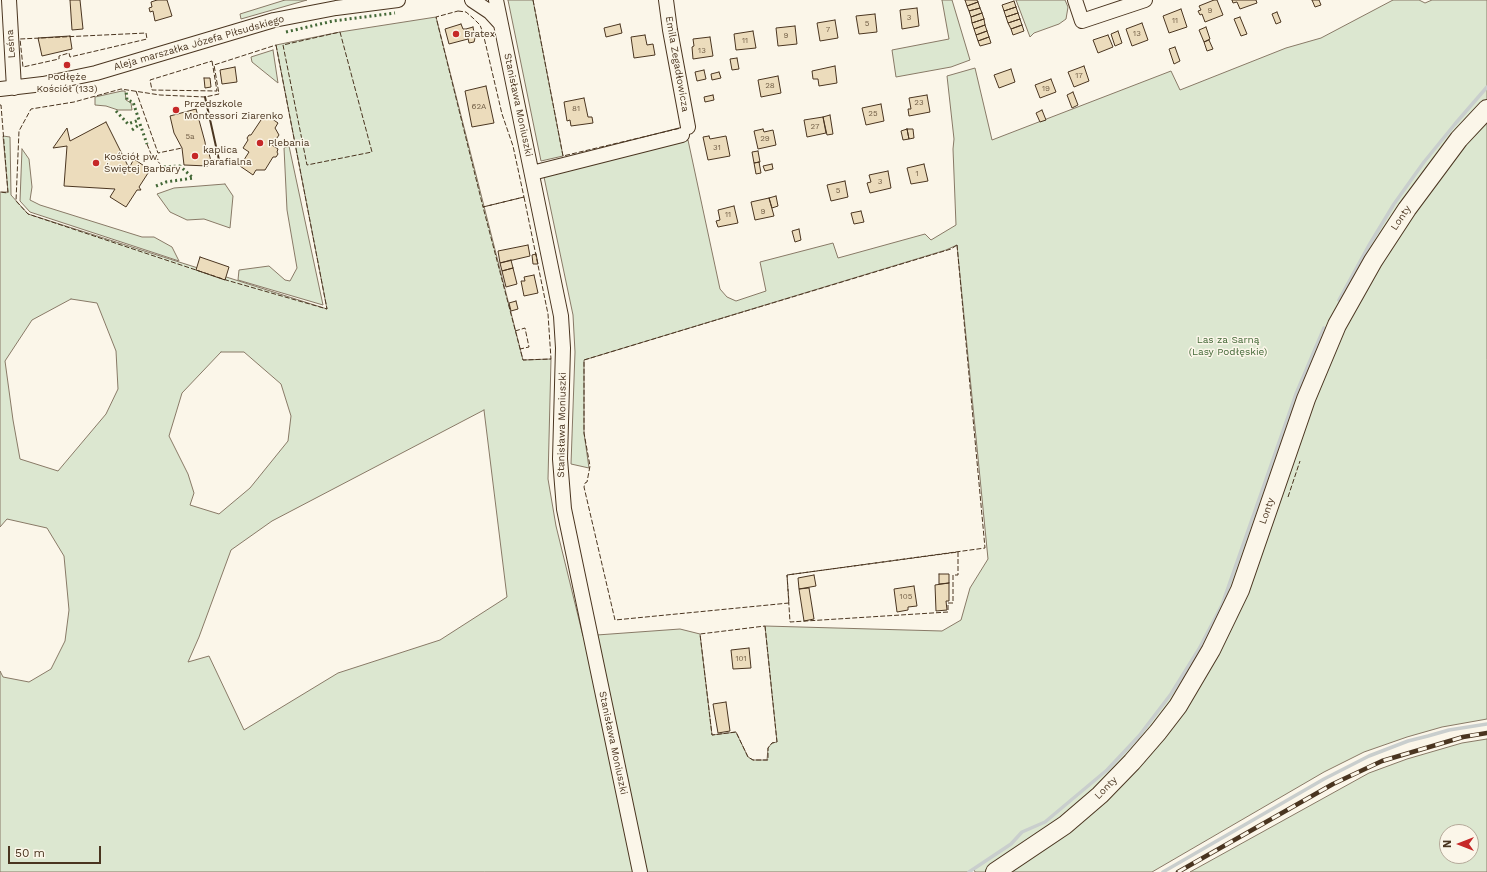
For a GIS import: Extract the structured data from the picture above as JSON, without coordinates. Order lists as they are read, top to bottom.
{
  "streets": {
    "main road": ["Lonty"],
    "street": [
      "Aleja marszałka Józefa Piłsudskiego",
      "Leśna",
      "Emila Zegadłowicza",
      "Stanisława Moniuszki"
    ]
  },
  "crossings": [
    ["Aleja marszałka Józefa Piłsudskiego", "Leśna"],
    ["Emila Zegadłowicza", "Stanisława Moniuszki"]
  ],
  "parks": ["Las za Sarną (Lasy Podłęskie)"],
  "places": [
    "Bratex",
    "Podłęże Kościół (133)",
    "Przedszkole Montessori Ziarenko",
    "Plebania",
    "kaplica parafialna",
    "Kościół pw. Świętej Barbary"
  ],
  "house_numbers": [
    "9",
    "3",
    "11",
    "5",
    "7",
    "13",
    "9",
    "11",
    "13",
    "17",
    "28",
    "19",
    "23",
    "62A",
    "81",
    "25",
    "27",
    "5a",
    "29",
    "31",
    "1",
    "3",
    "5",
    "9",
    "11",
    "105",
    "101"
  ],
  "scale_bar": "50 m",
  "north": "left"
}
